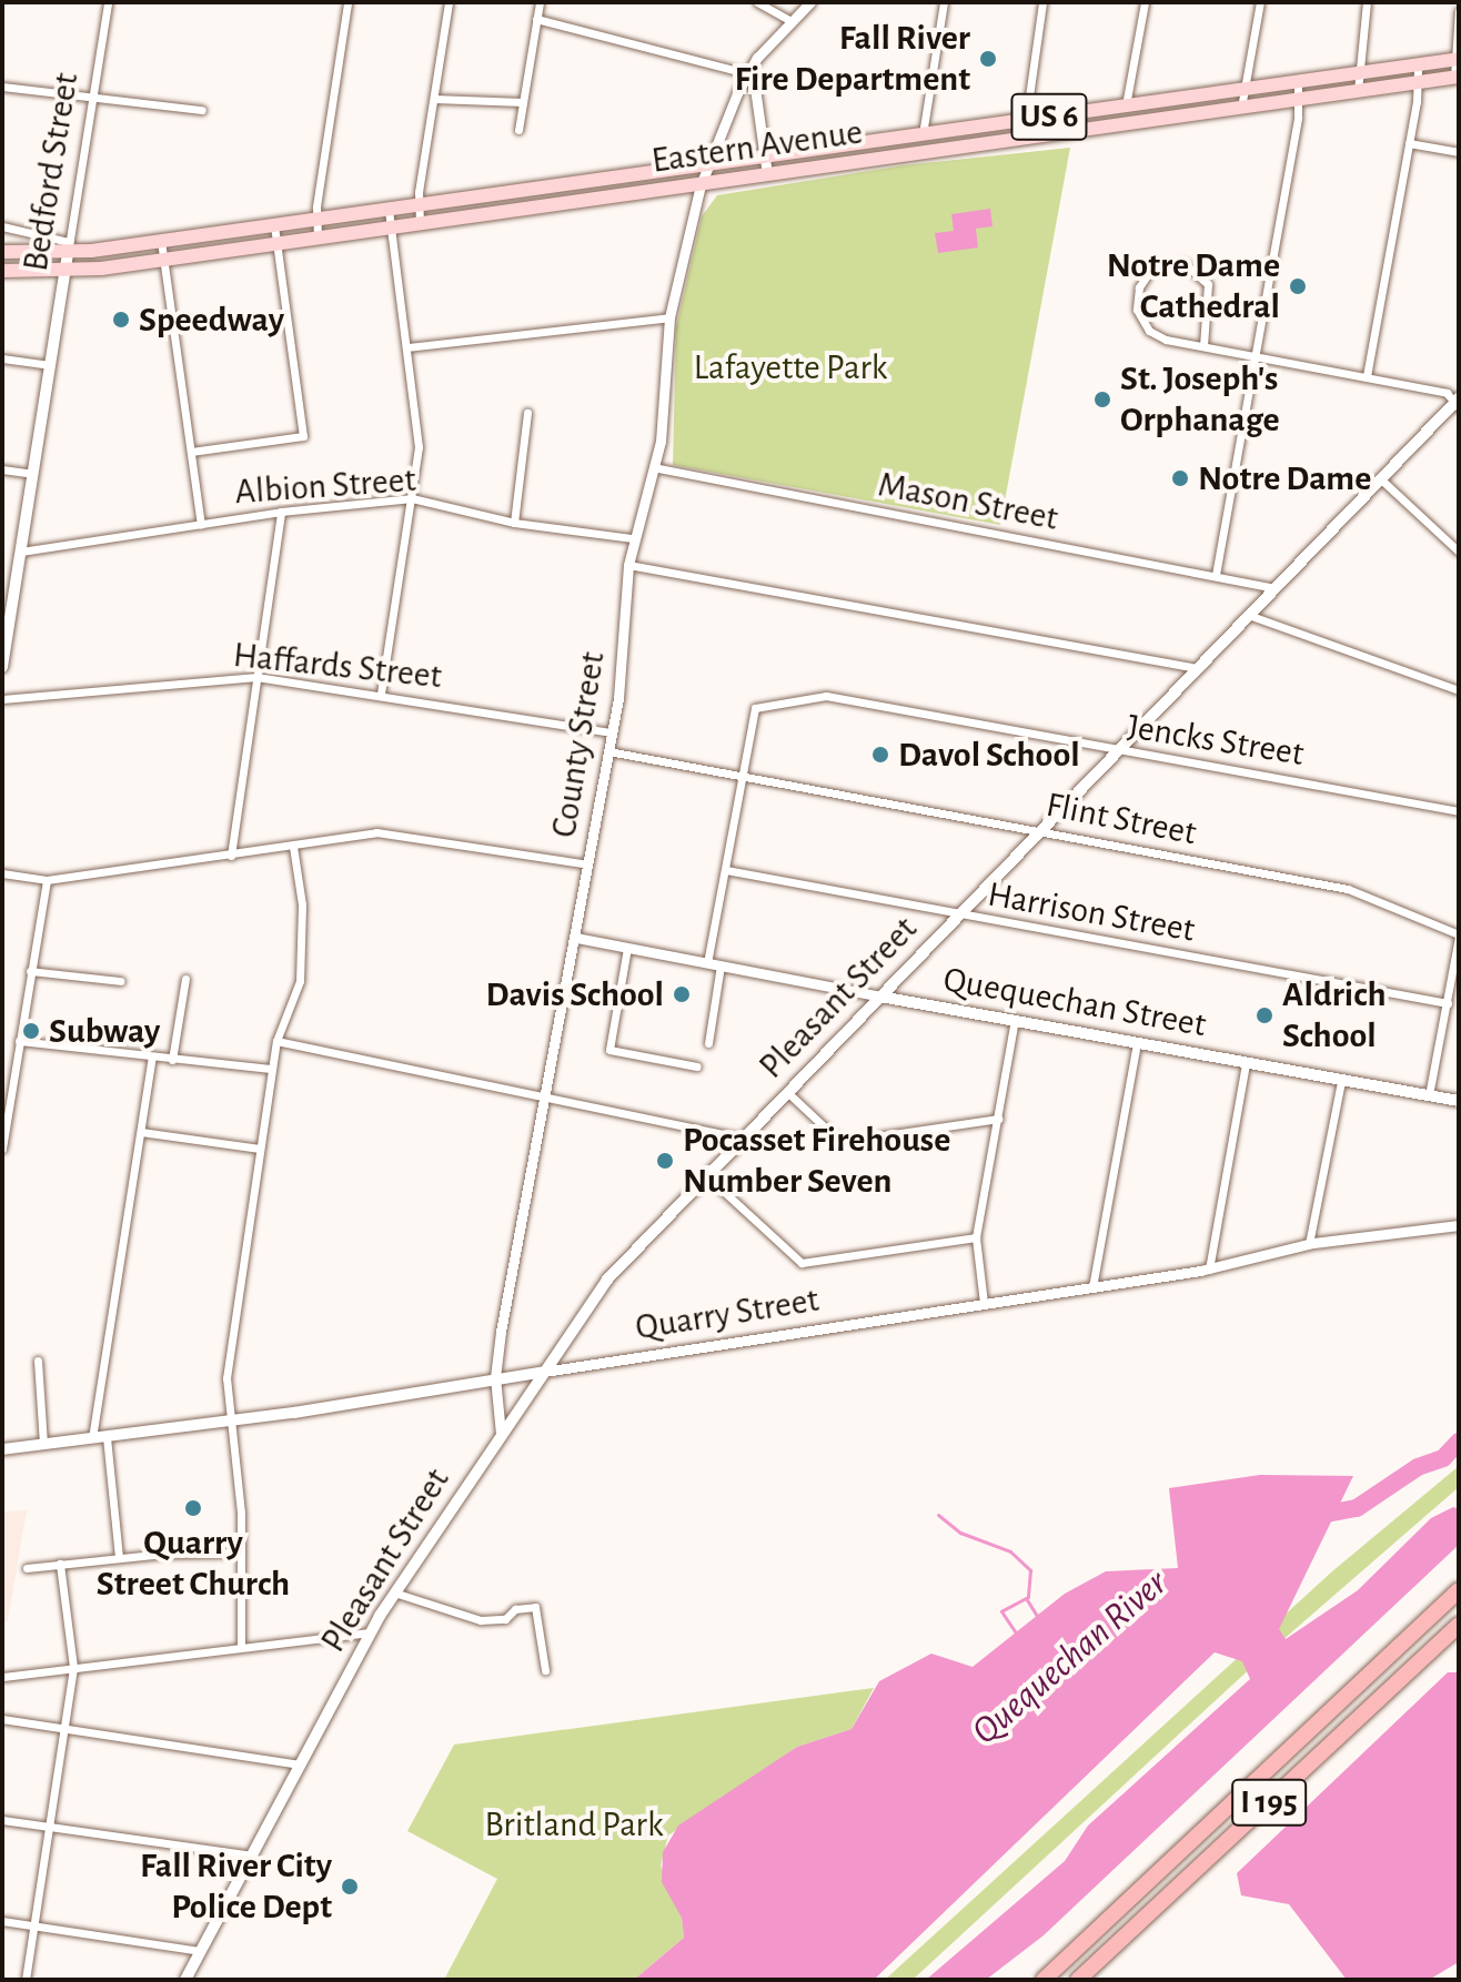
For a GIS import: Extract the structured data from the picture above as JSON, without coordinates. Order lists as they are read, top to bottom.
{
  "streets": {
    "highway": ["I 195"],
    "main road": [
      "US 6",
      "Eastern Avenue",
      "Bedford Street",
      "Pleasant Street",
      "Quequechan Street",
      "Quarry Street"
    ],
    "street": [
      "Albion Street",
      "Mason Street",
      "Haffards Street",
      "Jencks Street",
      "County Street",
      "Flint Street",
      "Harrison Street"
    ]
  },
  "crossings": [
    ["US 6", "Eastern Avenue"],
    ["US 6", "Bedford Street"],
    ["Eastern Avenue", "Bedford Street"],
    ["Eastern Avenue", "County Street"],
    ["Bedford Street", "Albion Street"],
    ["Albion Street", "County Street"],
    ["Mason Street", "County Street"],
    ["Mason Street", "Pleasant Street"],
    ["Haffards Street", "County Street"],
    ["Jencks Street", "Flint Street"],
    ["Jencks Street", "Pleasant Street"],
    ["County Street", "Flint Street"],
    ["County Street", "Pleasant Street"],
    ["County Street", "Quequechan Street"],
    ["County Street", "Quarry Street"],
    ["Flint Street", "Pleasant Street"],
    ["Harrison Street", "Pleasant Street"],
    ["Pleasant Street", "Quequechan Street"],
    ["Pleasant Street", "Quarry Street"]
  ],
  "water": ["Quequechan River"],
  "parks": ["Lafayette Park", "Britland Park"],
  "places": [
    "Fall River Fire Department",
    "Notre Dame Cathedral",
    "Speedway",
    "St. Joseph's Orphanage",
    "Notre Dame",
    "Davol School",
    "Davis School",
    "Aldrich School",
    "Subway",
    "Pocasset Firehouse Number Seven",
    "Quarry Street Church",
    "Fall River City Police Dept"
  ]
}
